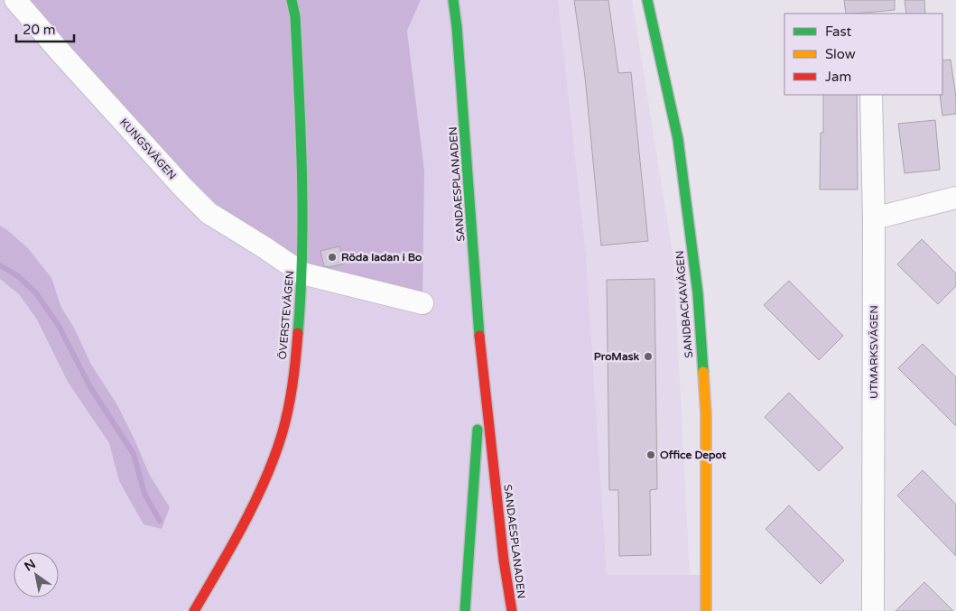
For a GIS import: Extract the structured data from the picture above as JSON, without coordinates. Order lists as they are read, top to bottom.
{
  "streets": {
    "street": [
      "KUNGSVÄGEN",
      "SANDAESPLANADEN",
      "SANDBACKAVÄGEN",
      "ÖVERSTEVÄGEN",
      "UTMARKSVÄGEN"
    ]
  },
  "crossings": [
    ["KUNGSVÄGEN", "ÖVERSTEVÄGEN"]
  ],
  "places": ["Röda ladan i Bo", "ProMask", "Office Depot"],
  "legend": ["Fast", "Slow", "Jam"],
  "scale_bar": "20 m",
  "north": "top left"
}
